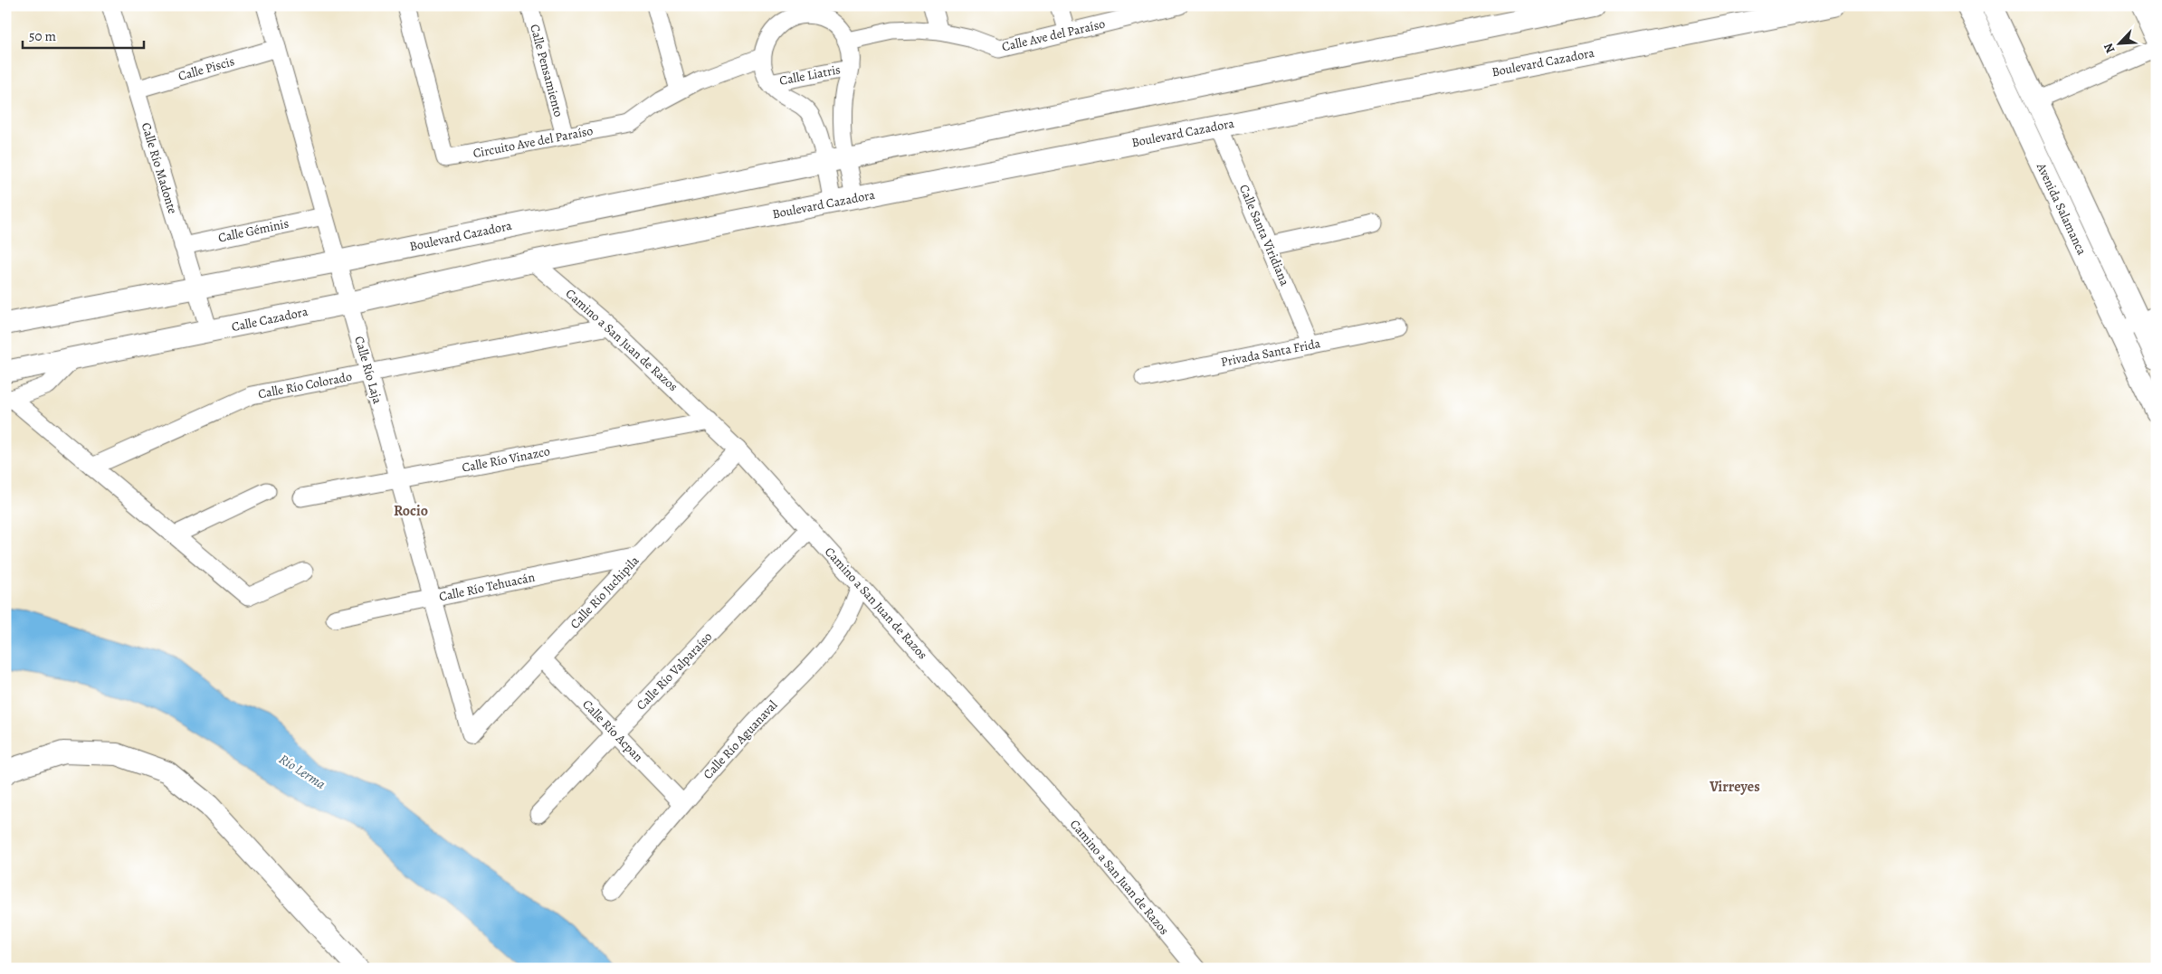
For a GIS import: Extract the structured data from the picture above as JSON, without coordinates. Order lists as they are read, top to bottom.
{
  "streets": {
    "street": [
      "Calle Ave del Paraíso",
      "Boulevard Cazadora",
      "Calle Piscis",
      "Calle Pensamiento",
      "Calle Liatris",
      "Circuito Ave del Paraíso",
      "Calle Río Madonte",
      "Avenida Salamanca",
      "Calle Géminis",
      "Calle Santa Viridiana",
      "Calle Cazadora",
      "Camino a San Juan de Razos",
      "Privada Santa Frida",
      "Calle Río Laja",
      "Calle Río Colorado",
      "Calle Río Vinazco",
      "Calle Río Tehuacán",
      "Calle Río Juchipila",
      "Calle Río Valparaíso",
      "Calle Río Acpan",
      "Calle Río Aguanaval"
    ]
  },
  "crossings": [
    ["Calle Ave del Paraíso", "Calle Liatris"],
    ["Boulevard Cazadora", "Calle Liatris"],
    ["Boulevard Cazadora", "Calle Santa Viridiana"],
    ["Boulevard Cazadora", "Calle Cazadora"],
    ["Boulevard Cazadora", "Camino a San Juan de Razos"],
    ["Boulevard Cazadora", "Calle Río Laja"],
    ["Calle Piscis", "Calle Río Madonte"],
    ["Calle Piscis", "Calle Río Laja"],
    ["Calle Pensamiento", "Circuito Ave del Paraíso"],
    ["Calle Liatris", "Circuito Ave del Paraíso"],
    ["Calle Río Madonte", "Calle Géminis"],
    ["Calle Río Madonte", "Calle Cazadora"],
    ["Calle Géminis", "Calle Río Laja"],
    ["Calle Santa Viridiana", "Privada Santa Frida"],
    ["Calle Cazadora", "Camino a San Juan de Razos"],
    ["Calle Cazadora", "Calle Río Laja"],
    ["Camino a San Juan de Razos", "Calle Río Colorado"],
    ["Camino a San Juan de Razos", "Calle Río Vinazco"],
    ["Camino a San Juan de Razos", "Calle Río Juchipila"],
    ["Camino a San Juan de Razos", "Calle Río Valparaíso"],
    ["Camino a San Juan de Razos", "Calle Río Aguanaval"],
    ["Calle Río Laja", "Calle Río Colorado"],
    ["Calle Río Laja", "Calle Río Vinazco"],
    ["Calle Río Laja", "Calle Río Tehuacán"],
    ["Calle Río Laja", "Calle Río Juchipila"],
    ["Calle Río Tehuacán", "Calle Río Juchipila"],
    ["Calle Río Juchipila", "Calle Río Acpan"],
    ["Calle Río Valparaíso", "Calle Río Acpan"],
    ["Calle Río Acpan", "Calle Río Aguanaval"]
  ],
  "districts": ["Rocio", "Virreyes"],
  "water": ["Río Lerma"],
  "scale_bar": "50 m",
  "north": "bottom left"
}
